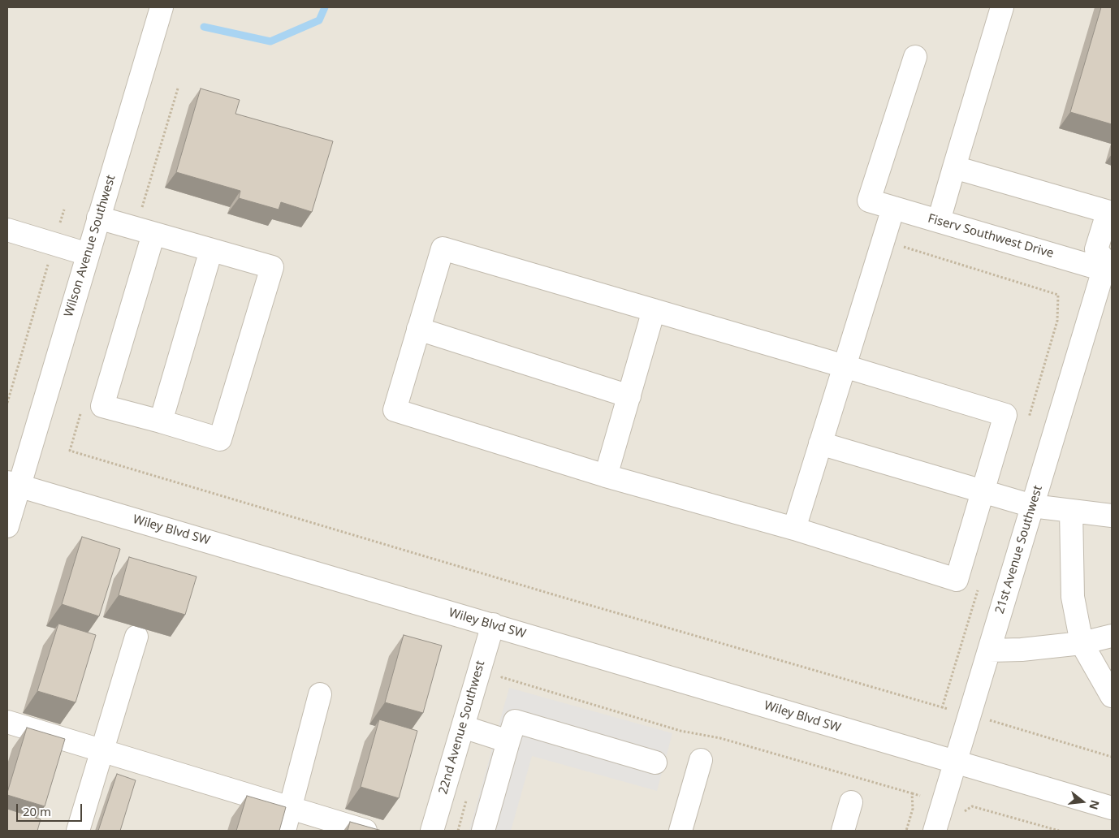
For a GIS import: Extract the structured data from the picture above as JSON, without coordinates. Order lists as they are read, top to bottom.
{
  "streets": {
    "street": [
      "Fiserv Southwest Drive",
      "Wilson Avenue Southwest",
      "Wiley Blvd SW",
      "21st Avenue Southwest",
      "22nd Avenue Southwest"
    ]
  },
  "crossings": [
    ["Fiserv Southwest Drive", "21st Avenue Southwest"],
    ["Wilson Avenue Southwest", "Wiley Blvd SW"],
    ["Wiley Blvd SW", "21st Avenue Southwest"],
    ["Wiley Blvd SW", "22nd Avenue Southwest"]
  ],
  "scale_bar": "20 m",
  "north": "right"
}
